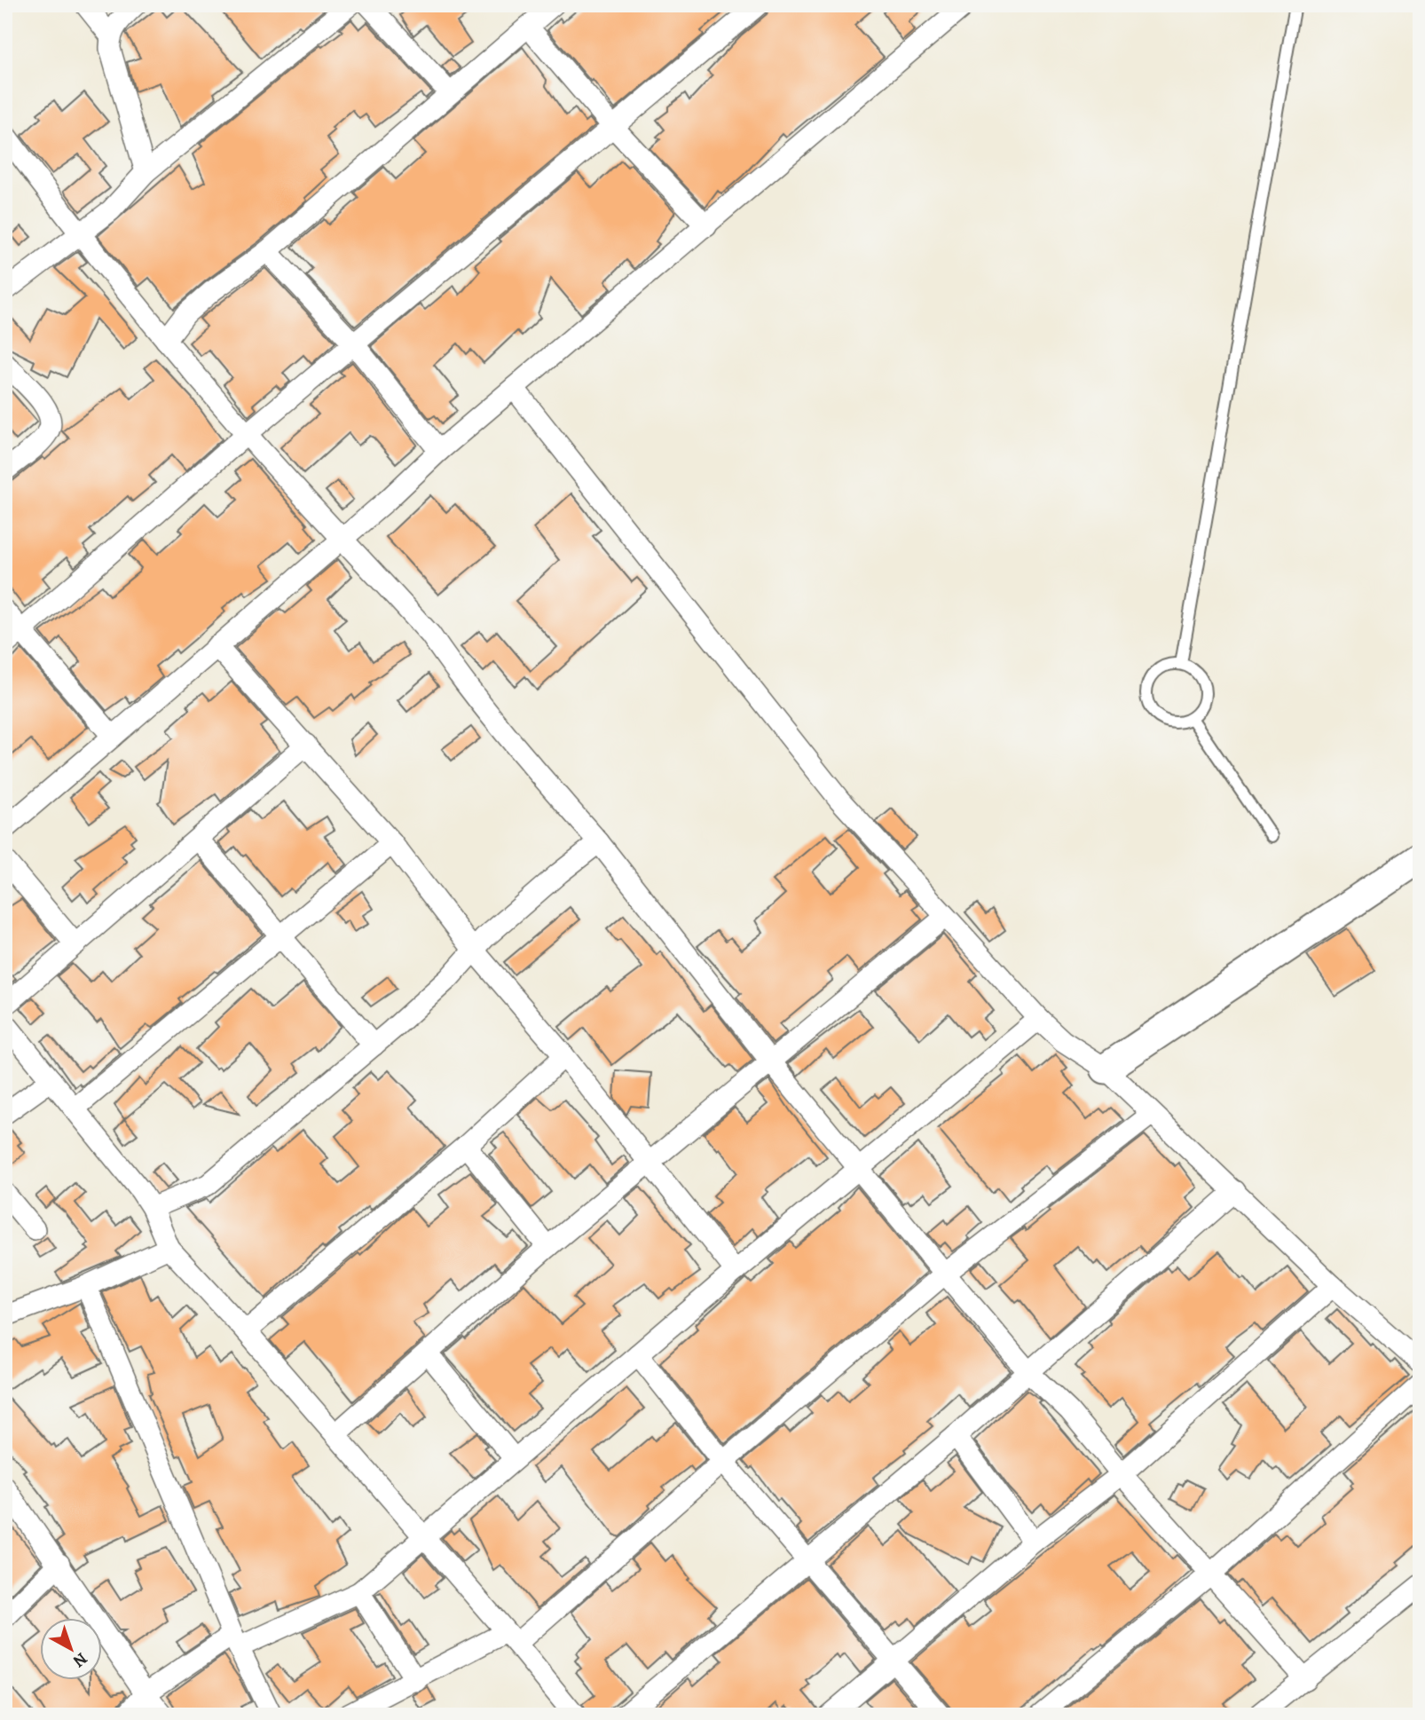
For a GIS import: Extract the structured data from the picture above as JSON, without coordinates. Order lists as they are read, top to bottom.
{
  "north": "bottom right"
}
